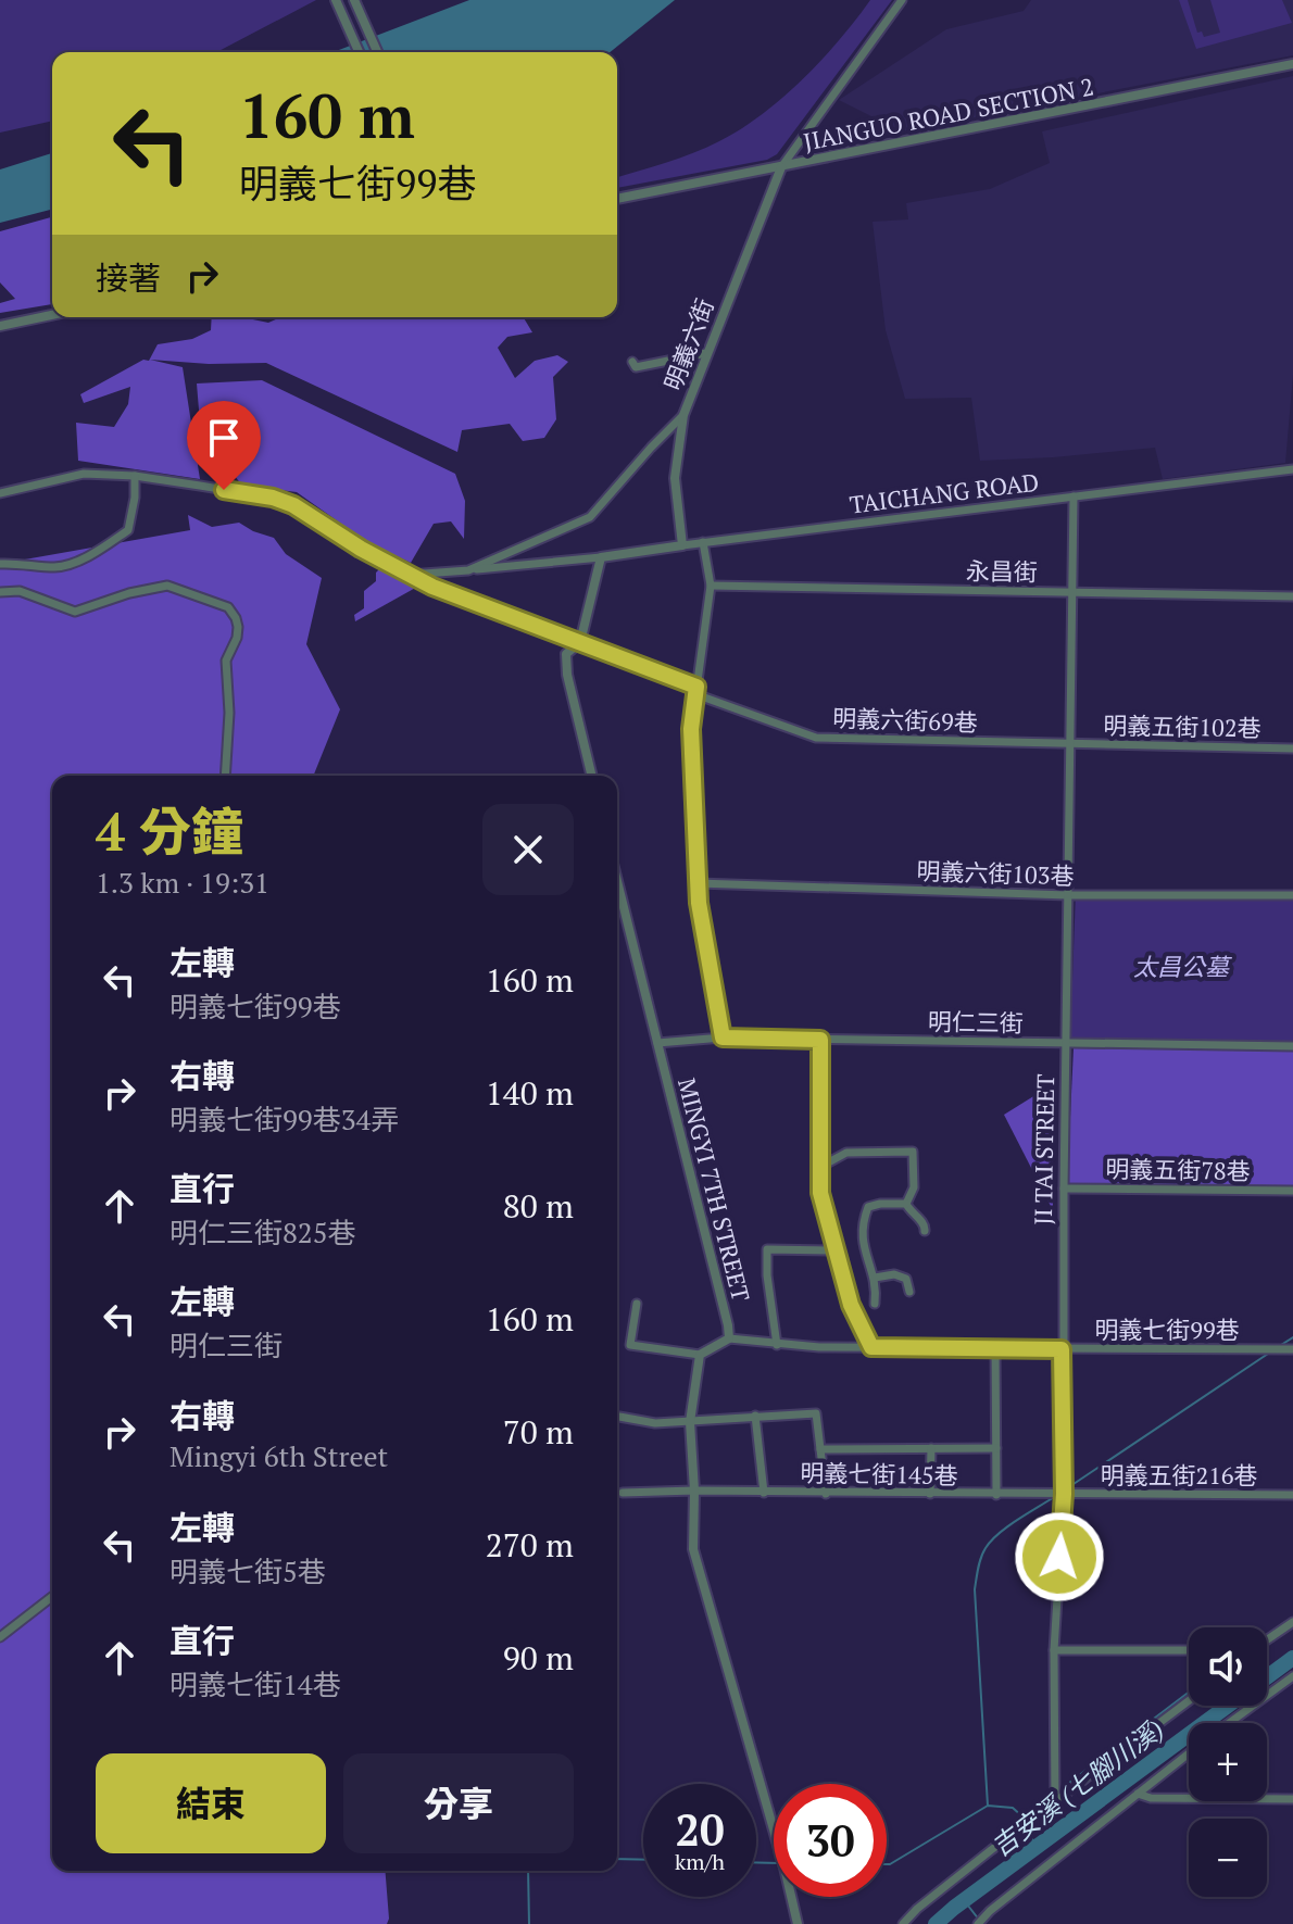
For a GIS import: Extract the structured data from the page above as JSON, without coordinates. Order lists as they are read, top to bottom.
{
  "streets": {
    "street": [
      "JIANGUO ROAD SECTION 2",
      "明義六街",
      "TAICHANG ROAD",
      "永昌街",
      "明義六街69巷",
      "明義五街102巷",
      "明義六街103巷",
      "明仁三街",
      "JI TAI STREET",
      "明義五街78巷",
      "MINGYI 7TH STREET",
      "明義七街99巷",
      "明義七街145巷",
      "明義五街216巷"
    ]
  },
  "crossings": [
    ["JIANGUO ROAD SECTION 2", "明義六街"],
    ["明義六街", "TAICHANG ROAD"],
    ["TAICHANG ROAD", "JI TAI STREET"],
    ["永昌街", "JI TAI STREET"],
    ["明義六街69巷", "明義五街102巷"],
    ["明義六街69巷", "JI TAI STREET"],
    ["明義五街102巷", "JI TAI STREET"],
    ["明義六街103巷", "JI TAI STREET"],
    ["明仁三街", "JI TAI STREET"],
    ["明仁三街", "MINGYI 7TH STREET"],
    ["JI TAI STREET", "明義五街78巷"],
    ["JI TAI STREET", "明義七街99巷"],
    ["JI TAI STREET", "明義七街145巷"],
    ["JI TAI STREET", "明義五街216巷"],
    ["MINGYI 7TH STREET", "明義七街99巷"],
    ["明義七街145巷", "明義五街216巷"]
  ],
  "water": ["吉安溪 (七腳川溪)"],
  "parks": ["太昌公墓"],
  "page": {
    "turn": ["160 m", "明義七街99巷"],
    "then": "接著",
    "heading": ["4 分鐘", "1.3 km · 19:31"],
    "list": [
      {
        "name": "左轉",
        "note": "明義七街99巷",
        "value": "160 m"
      },
      {
        "name": "右轉",
        "note": "明義七街99巷34弄",
        "value": "140 m"
      },
      {
        "name": "直行",
        "note": "明仁三街825巷",
        "value": "80 m"
      },
      {
        "name": "左轉",
        "note": "明仁三街",
        "value": "160 m"
      },
      {
        "name": "右轉",
        "note": "Mingyi 6th Street",
        "value": "70 m"
      },
      {
        "name": "左轉",
        "note": "明義七街5巷",
        "value": "270 m"
      },
      {
        "name": "直行",
        "note": "明義七街14巷",
        "value": "90 m"
      }
    ],
    "map_buttons": ["+", "−"],
    "buttons": ["結束", "分享"],
    "speed": "20 km/h",
    "limit": "30"
  }
}
